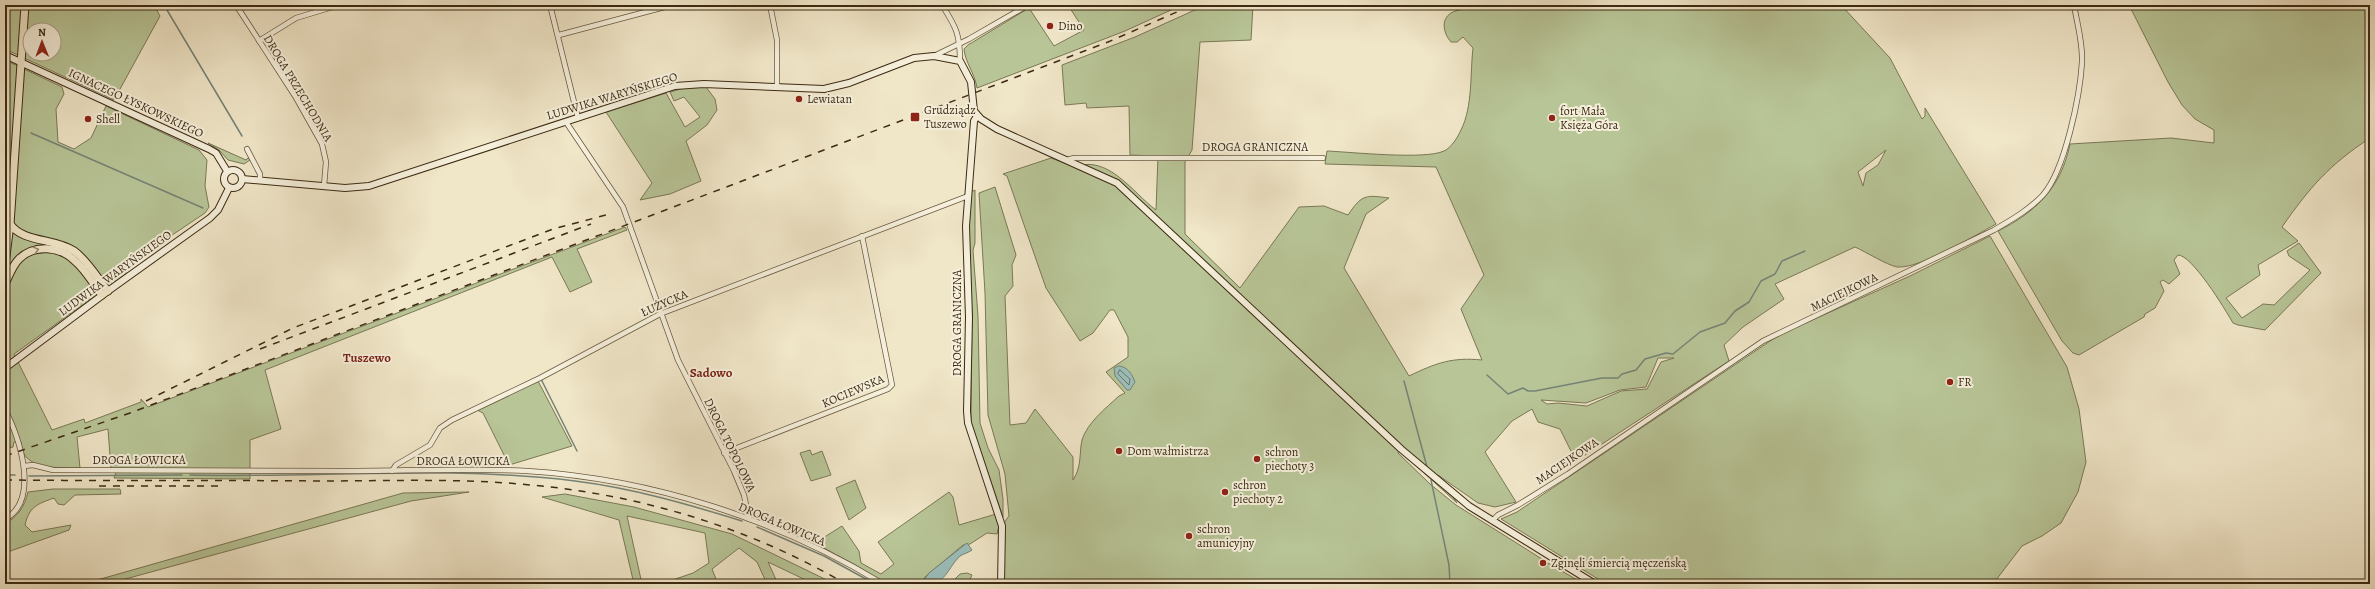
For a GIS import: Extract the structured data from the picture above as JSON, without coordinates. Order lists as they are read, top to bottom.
{
  "streets": {
    "street": [
      "DROGA PRZECHODNIA",
      "LUDWIKA WARYŃSKIEGO",
      "IGNACEGO ŁYSKOWSKIEGO",
      "DROGA GRANICZNA",
      "MACIEJKOWA",
      "ŁUŻYCKA",
      "KOCIEWSKA",
      "DROGA TOPOLOWA",
      "DROGA ŁOWICKA"
    ]
  },
  "crossings": [
    ["DROGA PRZECHODNIA", "LUDWIKA WARYŃSKIEGO"],
    ["LUDWIKA WARYŃSKIEGO", "IGNACEGO ŁYSKOWSKIEGO"],
    ["LUDWIKA WARYŃSKIEGO", "DROGA GRANICZNA"],
    ["LUDWIKA WARYŃSKIEGO", "DROGA TOPOLOWA"],
    ["DROGA GRANICZNA", "ŁUŻYCKA"],
    ["ŁUŻYCKA", "KOCIEWSKA"],
    ["ŁUŻYCKA", "DROGA TOPOLOWA"],
    ["ŁUŻYCKA", "DROGA ŁOWICKA"],
    ["KOCIEWSKA", "DROGA TOPOLOWA"],
    ["DROGA TOPOLOWA", "DROGA ŁOWICKA"]
  ],
  "districts": ["Tuszewo", "Sadowo"],
  "places": {
    "other": [
      "Dino",
      "Lewiatan",
      "fort Mała Księża Góra",
      "Shell",
      "FR",
      "Dom wałmistrza",
      "schron piechoty 3",
      "schron piechoty 2",
      "schron amunicyjny",
      "Zginęli śmiercią męczeńską"
    ],
    "transit": ["Grudziądz Tuszewo"]
  },
  "north": "top"
}
